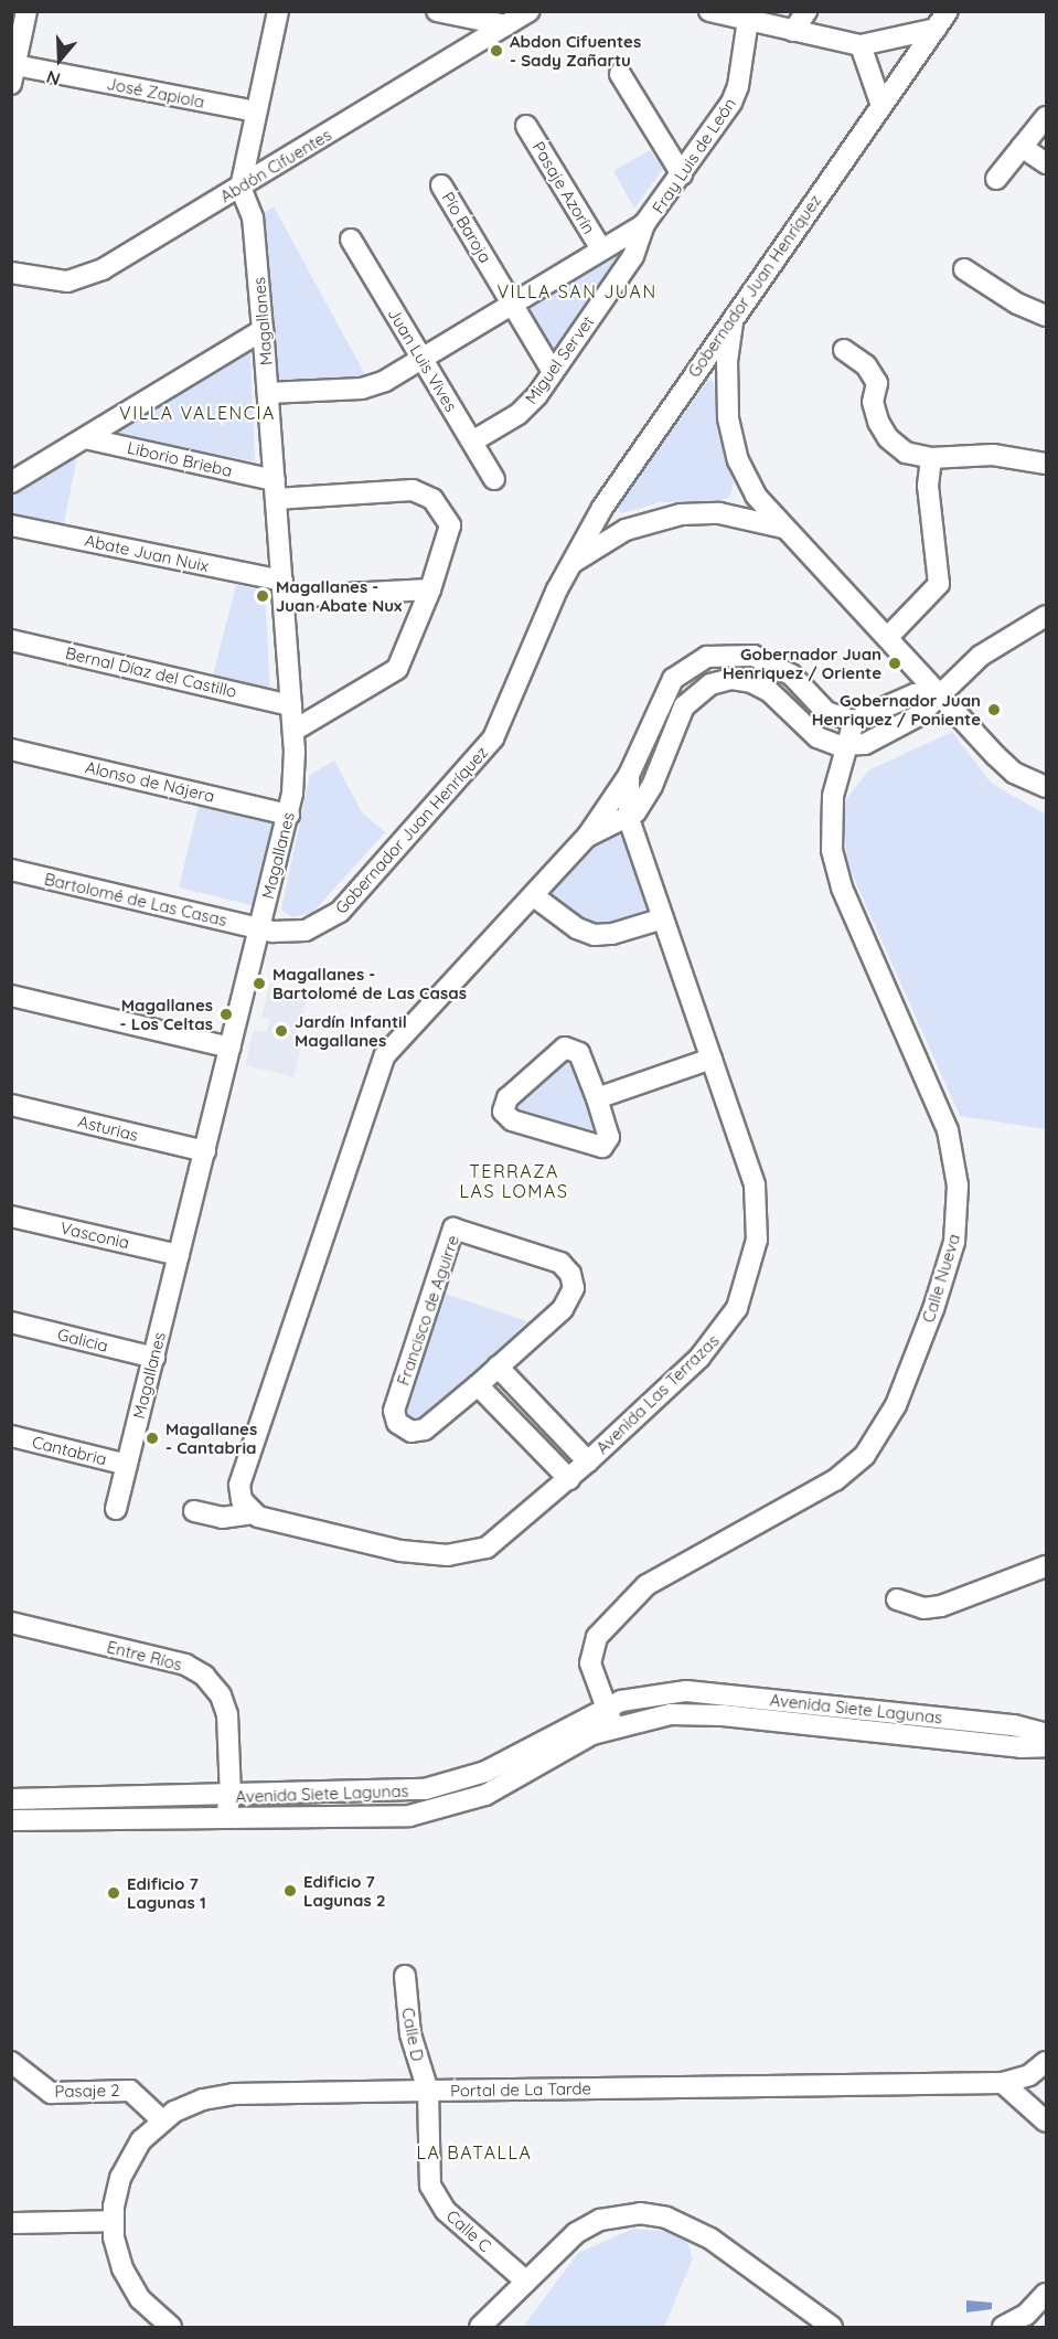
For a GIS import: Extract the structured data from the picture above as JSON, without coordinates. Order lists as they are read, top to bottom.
{
  "streets": {
    "street": [
      "José Zapiola",
      "Fray Luis de León",
      "Abdón Cifuentes",
      "Pasaje Azorín",
      "Pío Baroja",
      "Gobernador Juan Henríquez",
      "Magallanes",
      "Juan Luis Vives",
      "Miguel Servet",
      "Liborio Brieba",
      "Abate Juan Nuix",
      "Bernal Díaz del Castillo",
      "Alonso de Nájera",
      "Bartolomé de Las Casas",
      "Asturias",
      "Vasconia",
      "Calle Nueva",
      "Francisco de Aguirre",
      "Galicia",
      "Avenida Las Terrazas",
      "Cantabria",
      "Entre Ríos",
      "Avenida Siete Lagunas",
      "Calle D",
      "Portal de La Tarde",
      "Pasaje 2",
      "Calle C"
    ]
  },
  "crossings": [
    ["Fray Luis de León", "Pasaje Azorín"],
    ["Fray Luis de León", "Pío Baroja"],
    ["Fray Luis de León", "Magallanes"],
    ["Fray Luis de León", "Juan Luis Vives"],
    ["Fray Luis de León", "Miguel Servet"],
    ["Abdón Cifuentes", "Magallanes"],
    ["Pío Baroja", "Miguel Servet"],
    ["Gobernador Juan Henríquez", "Magallanes"],
    ["Gobernador Juan Henríquez", "Bartolomé de Las Casas"],
    ["Magallanes", "Liborio Brieba"],
    ["Magallanes", "Abate Juan Nuix"],
    ["Magallanes", "Bernal Díaz del Castillo"],
    ["Magallanes", "Alonso de Nájera"],
    ["Magallanes", "Bartolomé de Las Casas"],
    ["Magallanes", "Asturias"],
    ["Magallanes", "Vasconia"],
    ["Magallanes", "Galicia"],
    ["Magallanes", "Cantabria"],
    ["Juan Luis Vives", "Miguel Servet"],
    ["Liborio Brieba", "Abate Juan Nuix"],
    ["Calle Nueva", "Avenida Las Terrazas"],
    ["Calle Nueva", "Avenida Siete Lagunas"],
    ["Entre Ríos", "Avenida Siete Lagunas"],
    ["Calle D", "Portal de La Tarde"],
    ["Calle D", "Calle C"],
    ["Portal de La Tarde", "Pasaje 2"],
    ["Portal de La Tarde", "Calle C"]
  ],
  "districts": [
    "VILLA SAN JUAN",
    "VILLA VALENCIA",
    "TERRAZA LAS LOMAS",
    "LA BATALLA"
  ],
  "places": [
    "Abdon Cifuentes - Sady Zañartu",
    "Magallanes - Juan Abate Nux",
    "Gobernador Juan Henriquez / Oriente",
    "Gobernador Juan Henriquez / Poniente",
    "Magallanes - Bartolomé de Las Casas",
    "Magallanes - Los Celtas",
    "Jardín Infantil Magallanes",
    "Magallanes - Cantabria",
    "Edificio 7 Lagunas 2",
    "Edificio 7 Lagunas 1"
  ],
  "north": "bottom"
}
